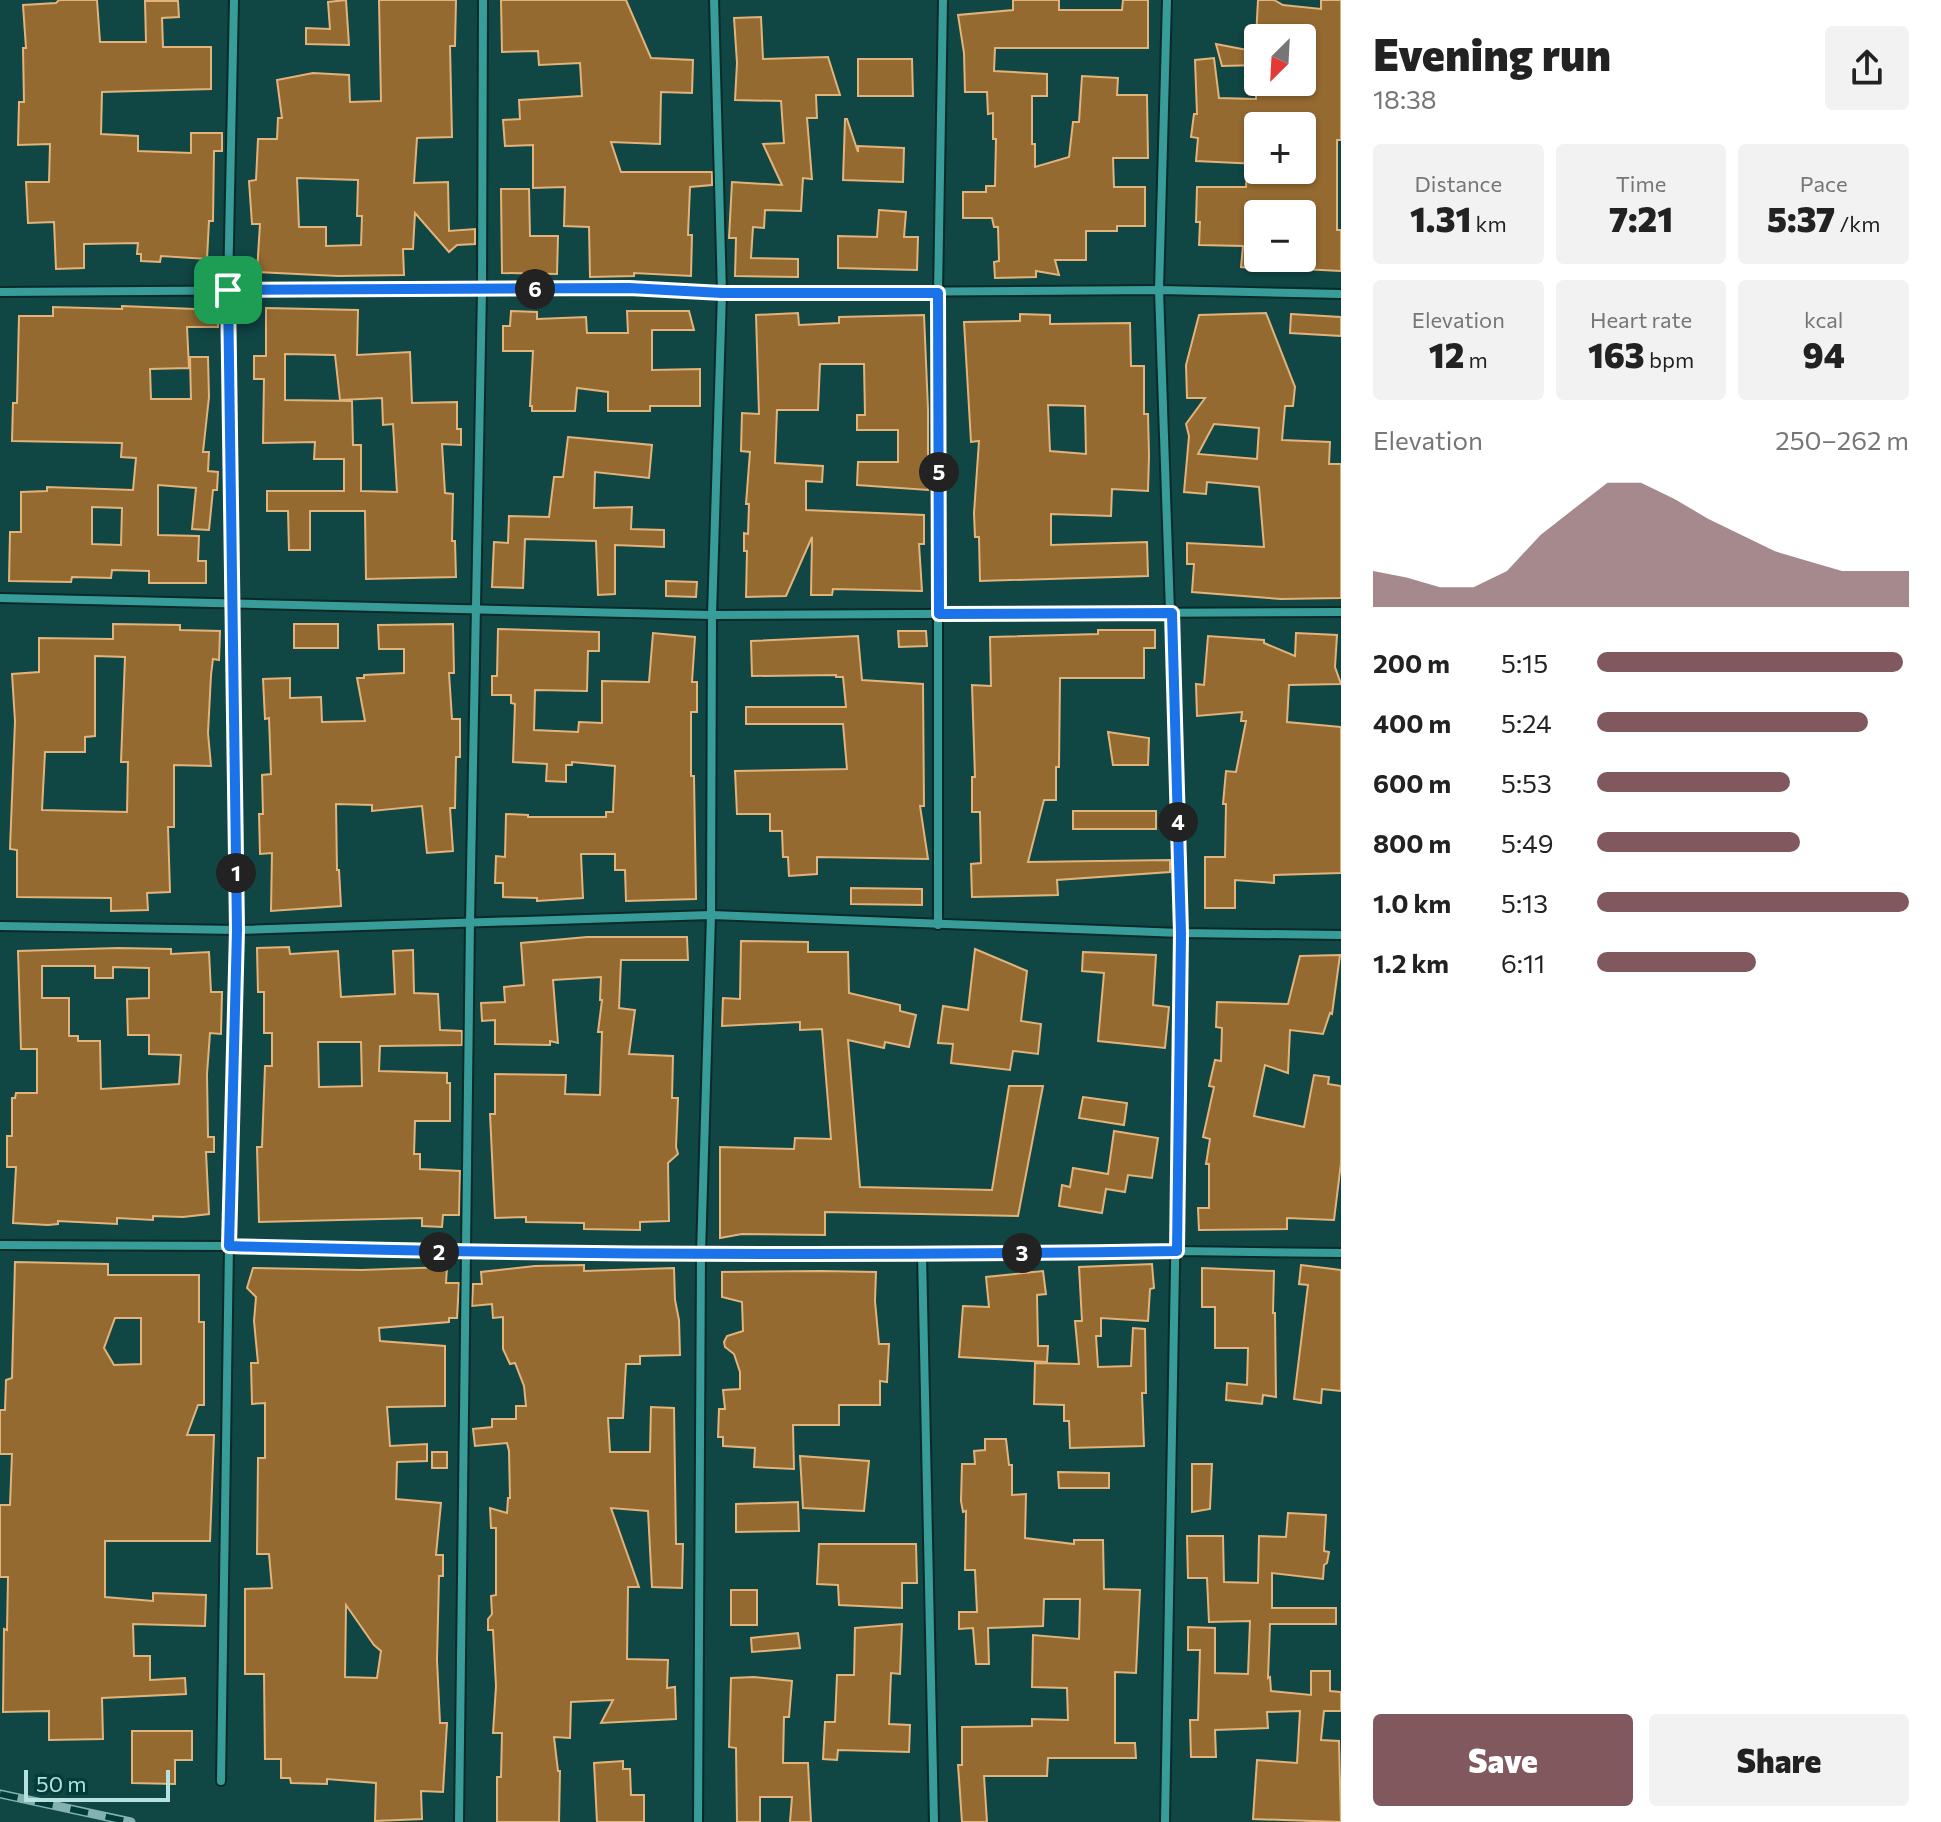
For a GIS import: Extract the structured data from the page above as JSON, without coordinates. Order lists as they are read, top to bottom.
{
  "scale_bar": "50 m",
  "north": "bottom left",
  "page": {
    "heading": ["Evening run", "18:38"],
    "map_buttons": ["+", "−"],
    "stats": [
      ["Distance", "1.31 km"],
      ["Time", "7:21"],
      ["Pace", "5:37 /km"],
      ["Elevation", "12 m"],
      ["Heart rate", "163 bpm"],
      ["kcal", "94"]
    ],
    "pins": [
      "6",
      "5",
      "4",
      "1",
      "2",
      "3"
    ],
    "chart": ["Elevation", "250–262 m"],
    "list": [
      {
        "name": "200 m",
        "note": "5:15"
      },
      {
        "name": "400 m",
        "note": "5:24"
      },
      {
        "name": "600 m",
        "note": "5:53"
      },
      {
        "name": "800 m",
        "note": "5:49"
      },
      {
        "name": "1.0 km",
        "note": "5:13"
      },
      {
        "name": "1.2 km",
        "note": "6:11"
      }
    ],
    "buttons": ["Save", "Share"],
    "scale": "50 m"
  }
}
